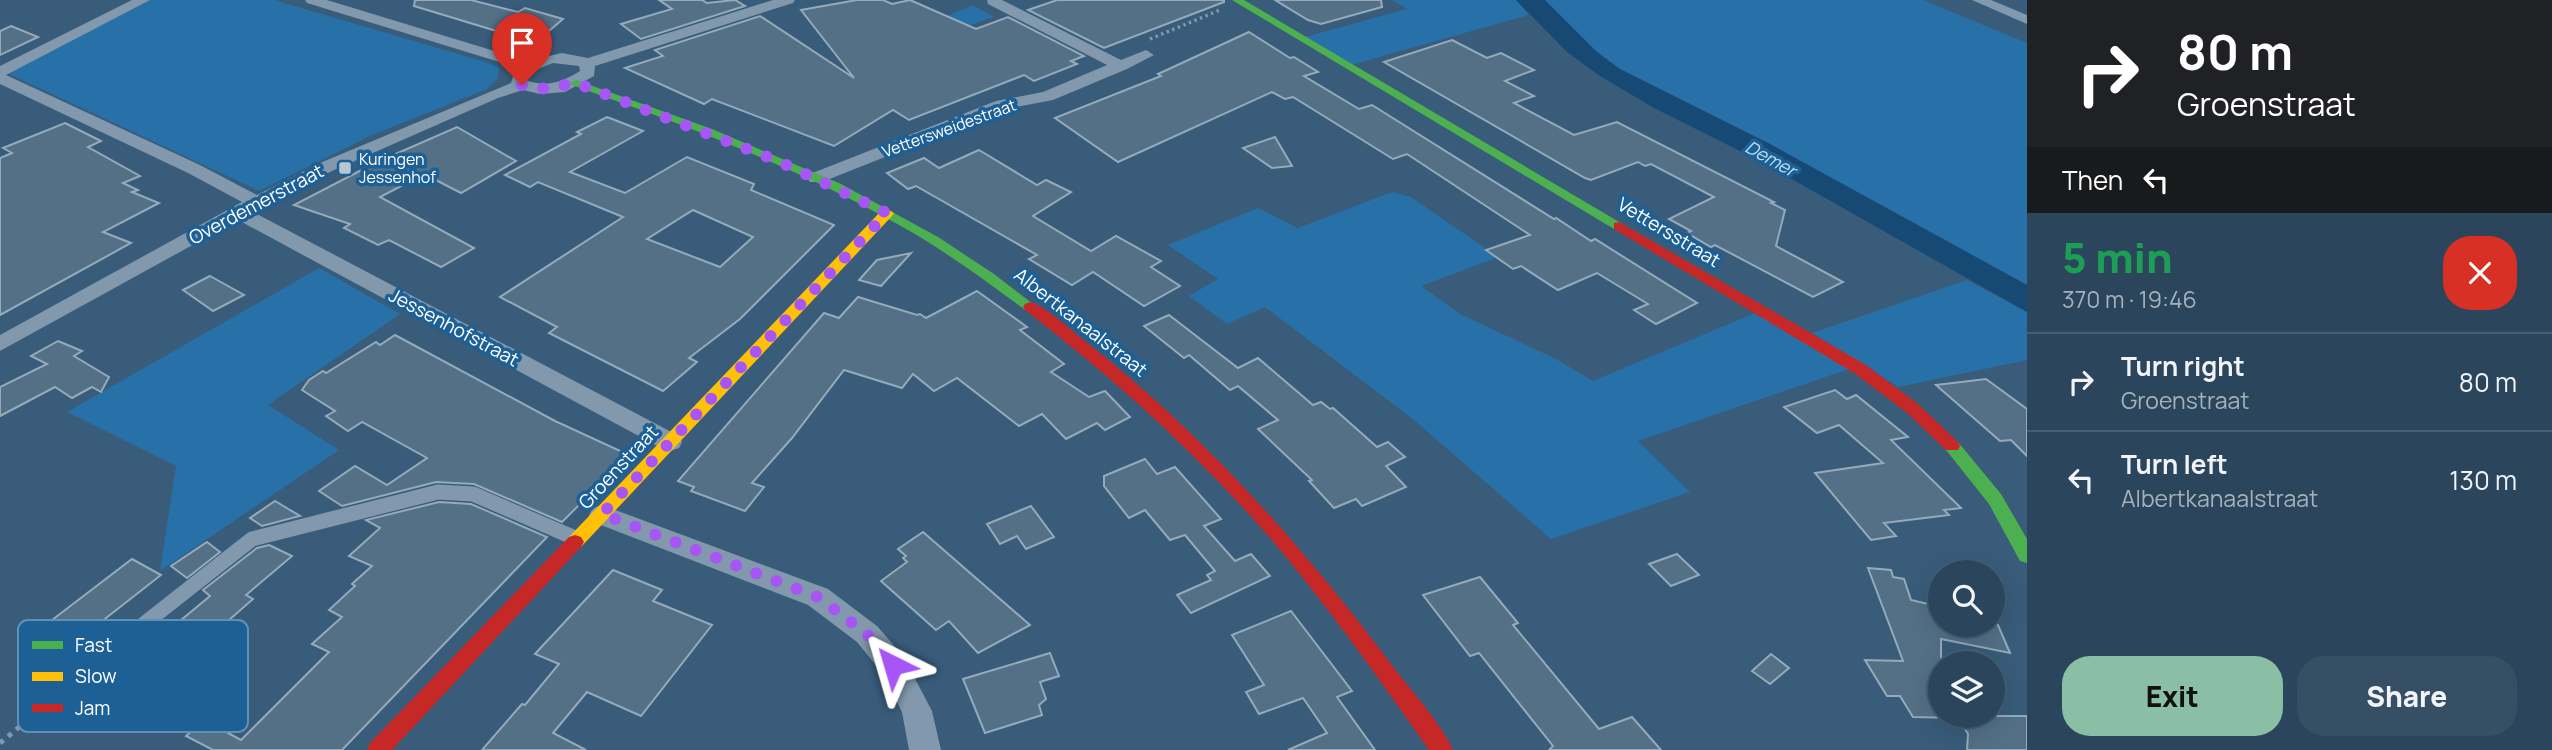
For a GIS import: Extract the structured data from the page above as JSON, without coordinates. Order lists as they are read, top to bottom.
{
  "streets": {
    "street": [
      "Vettersweidestraat",
      "Overdemerstraat",
      "Vettersstraat",
      "Albertkanaalstraat",
      "Jessenhofstraat",
      "Groenstraat"
    ]
  },
  "crossings": [
    ["Vettersweidestraat", "Albertkanaalstraat"],
    ["Overdemerstraat", "Albertkanaalstraat"],
    ["Overdemerstraat", "Jessenhofstraat"],
    ["Albertkanaalstraat", "Groenstraat"],
    ["Jessenhofstraat", "Groenstraat"]
  ],
  "water": ["Demer"],
  "places": {
    "transit": ["Kuringen Jessenhof"]
  },
  "legend": ["Fast", "Slow", "Jam"],
  "page": {
    "turn": ["80 m", "Groenstraat"],
    "then": "Then",
    "heading": ["5 min", "370 m · 19:46"],
    "list": [
      {
        "name": "Turn right",
        "note": "Groenstraat",
        "value": "80 m"
      },
      {
        "name": "Turn left",
        "note": "Albertkanaalstraat",
        "value": "130 m"
      }
    ],
    "buttons": ["Exit", "Share"]
  }
}
